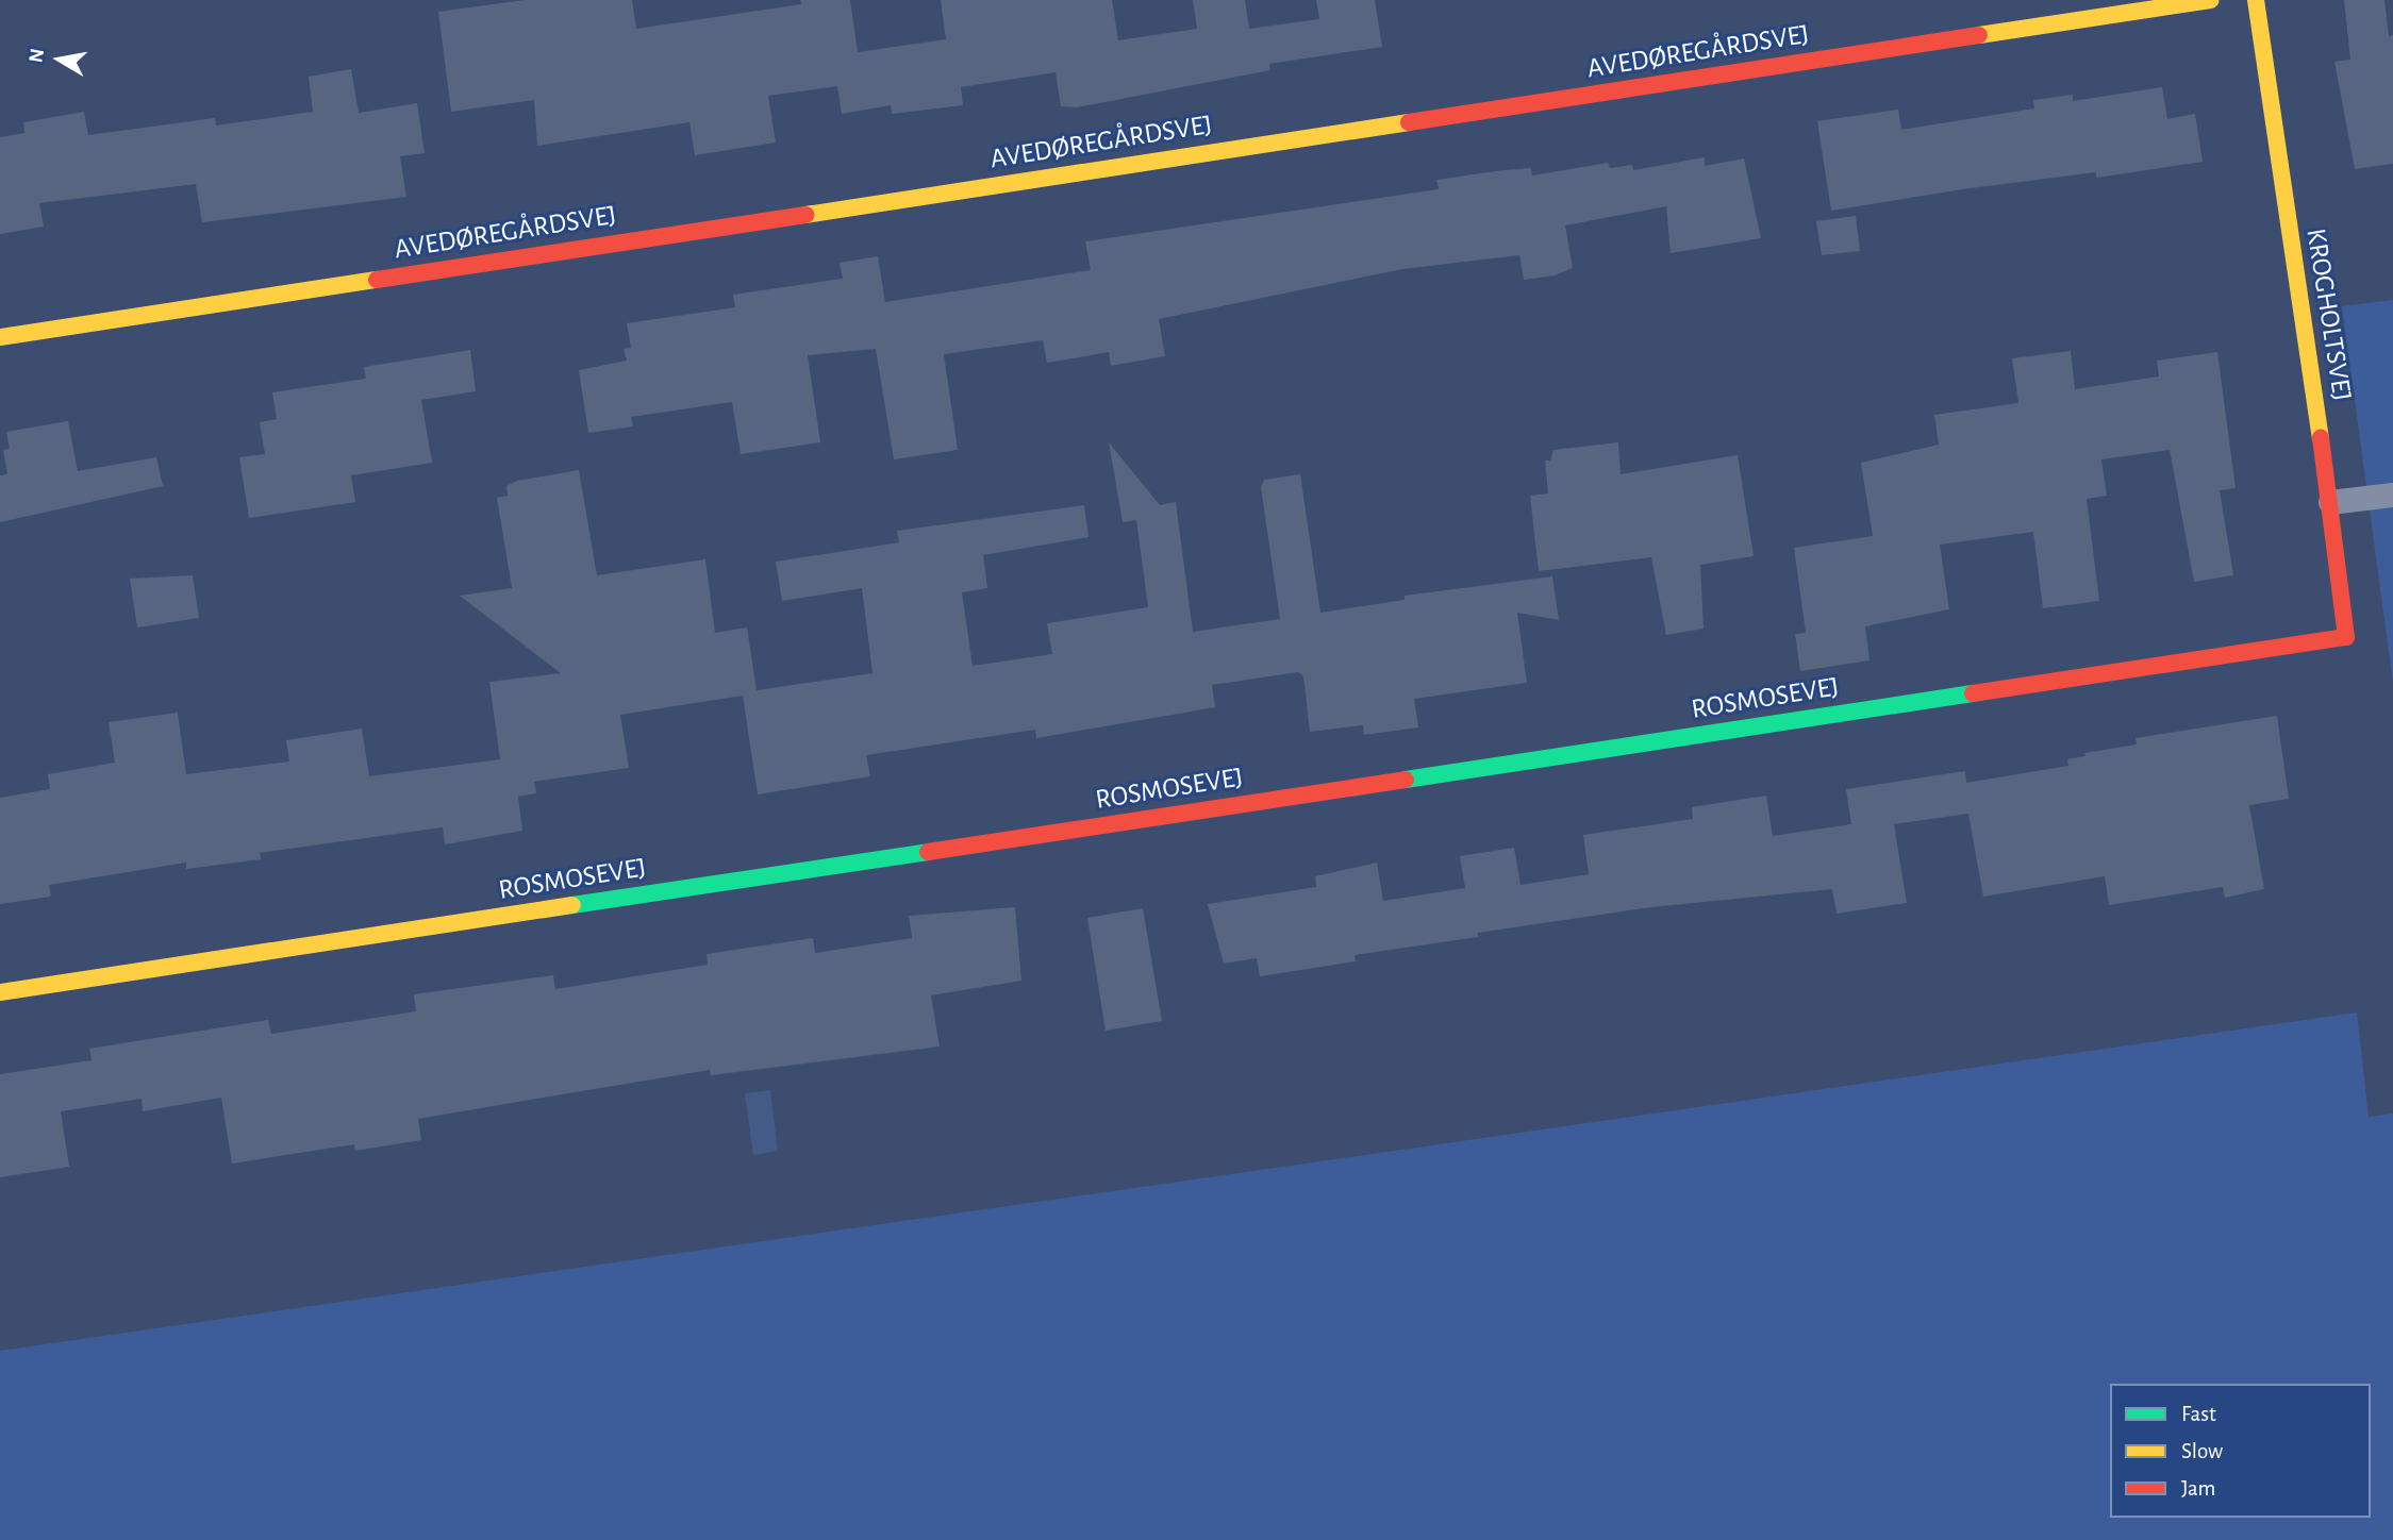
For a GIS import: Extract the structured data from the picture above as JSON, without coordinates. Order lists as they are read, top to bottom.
{
  "streets": {
    "street": ["AVEDØREGÅRDSVEJ", "KROGHOLTSVEJ", "ROSMOSEVEJ"]
  },
  "crossings": [
    ["KROGHOLTSVEJ", "ROSMOSEVEJ"]
  ],
  "legend": ["Fast", "Slow", "Jam"],
  "north": "left"
}
